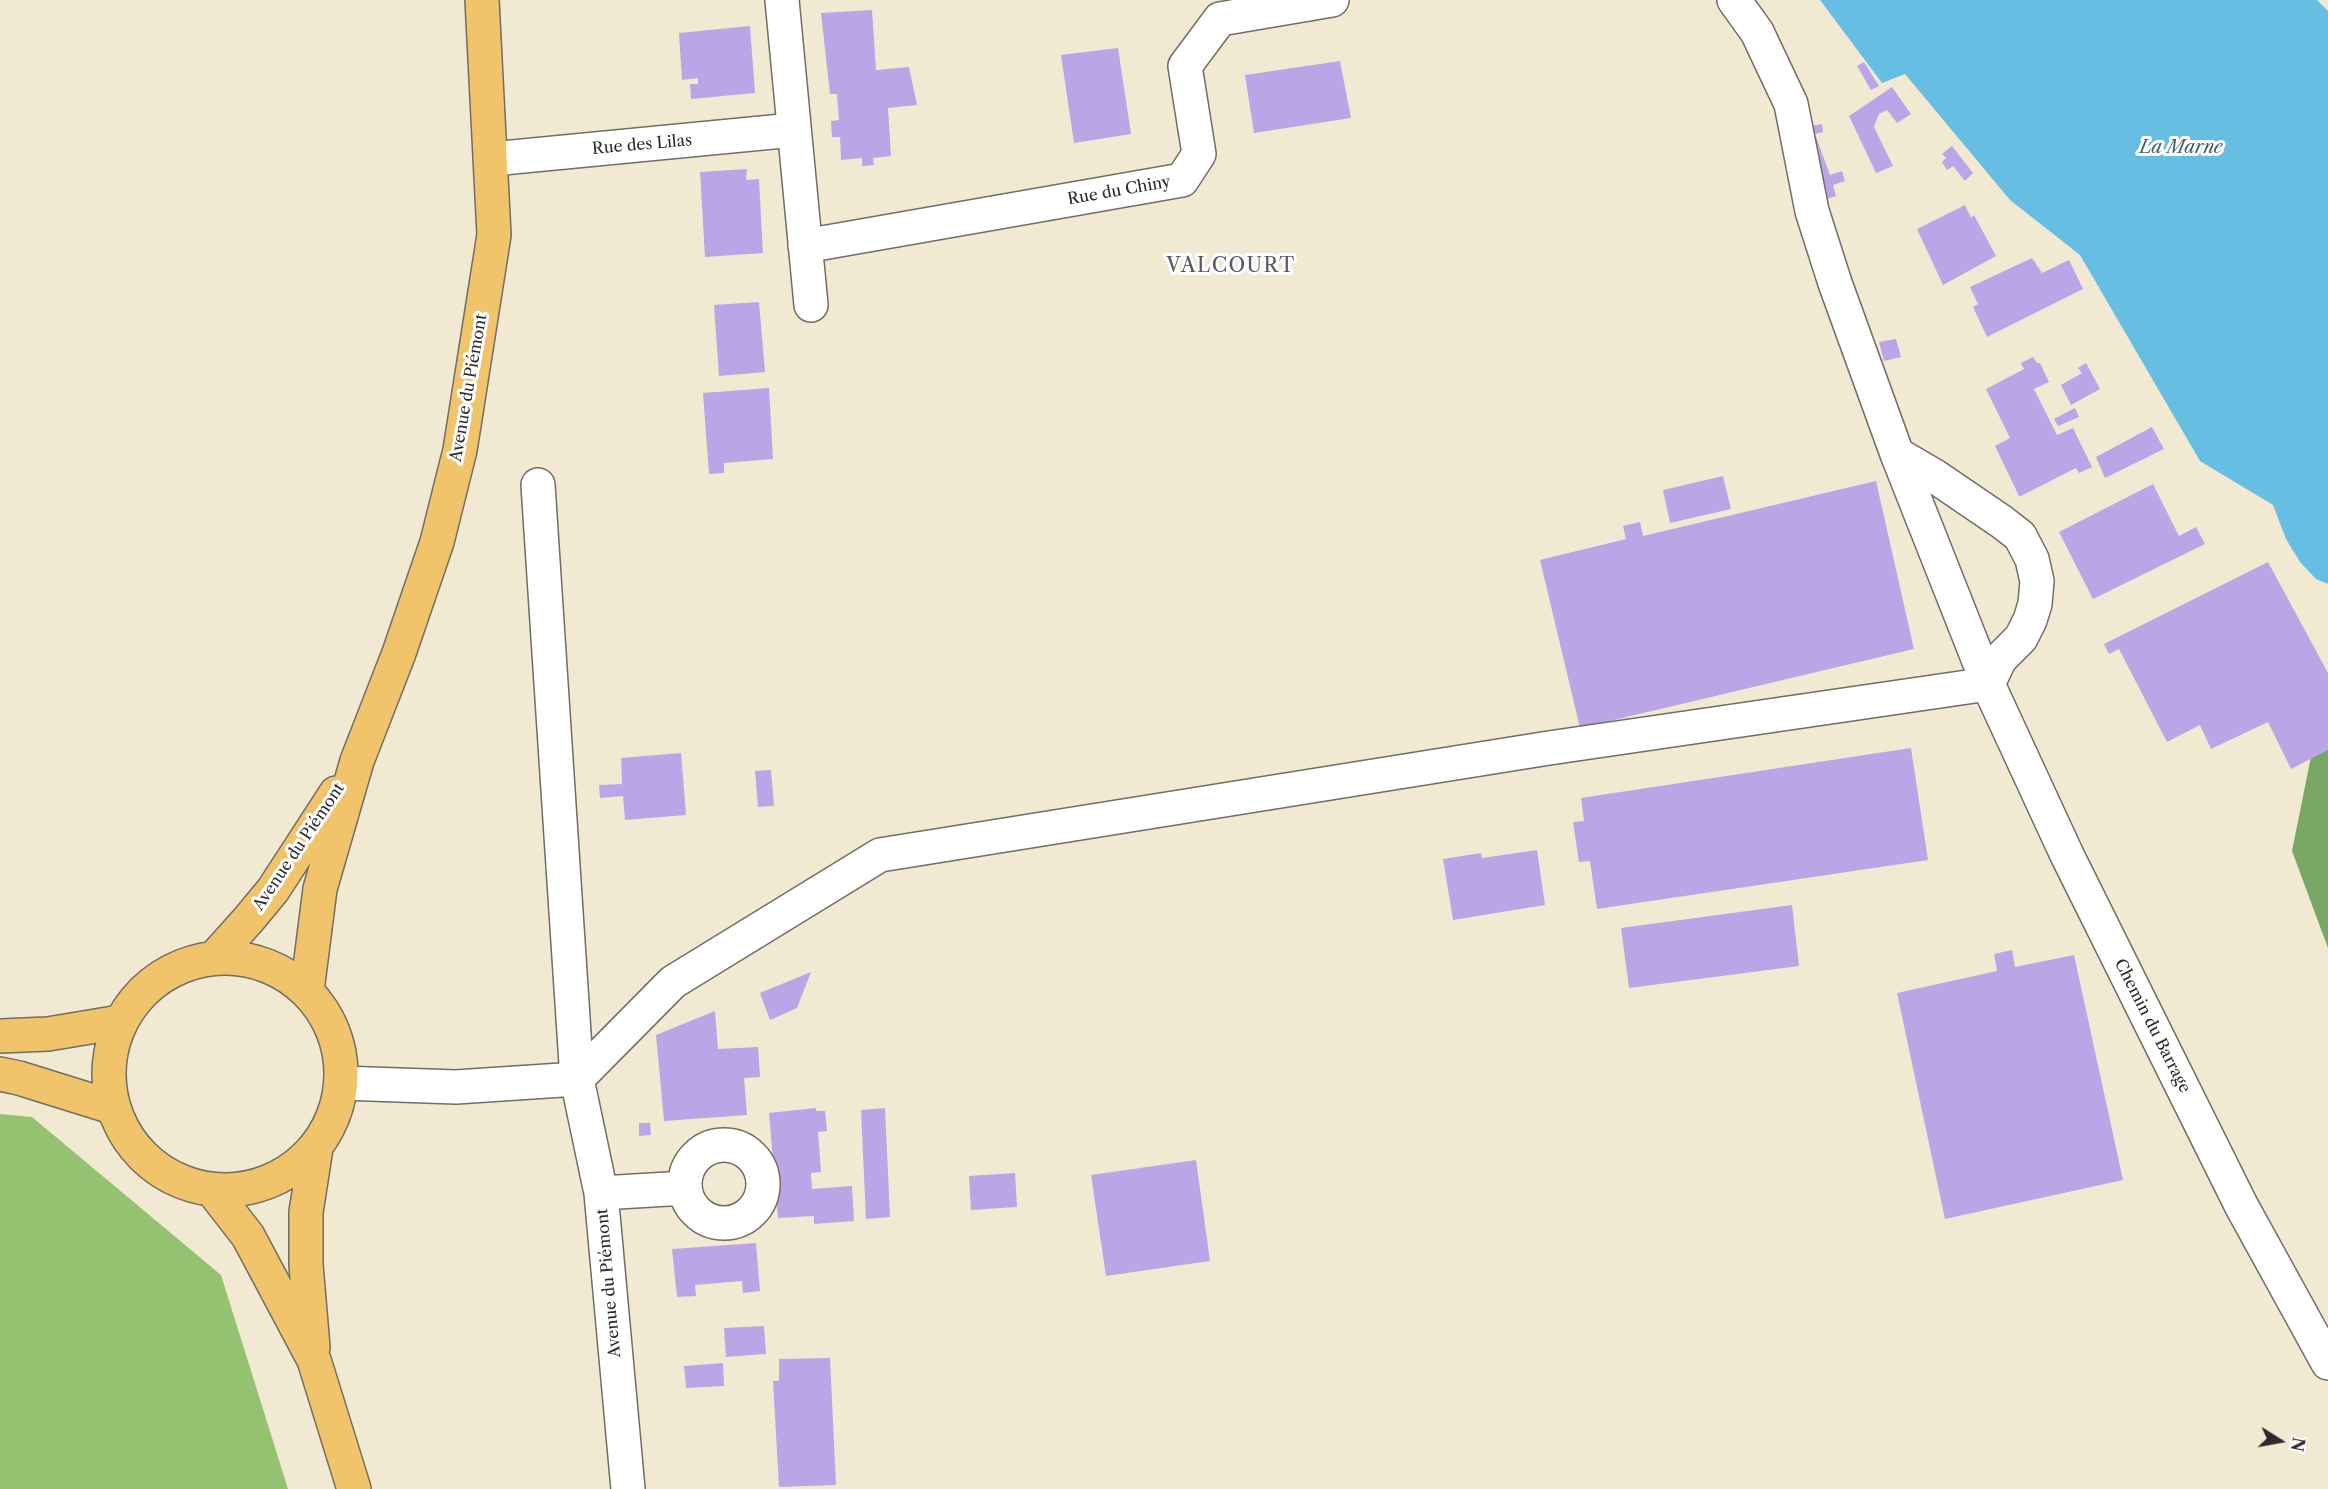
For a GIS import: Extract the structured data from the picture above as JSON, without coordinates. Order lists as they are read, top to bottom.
{
  "streets": {
    "main road": ["Avenue du Piémont"],
    "street": ["Rue des Lilas", "Rue du Chiny", "Chemin du Barrage"]
  },
  "crossings": [
    ["Rue des Lilas", "Avenue du Piémont"]
  ],
  "districts": ["VALCOURT"],
  "water": ["La Marne"],
  "north": "right"
}
